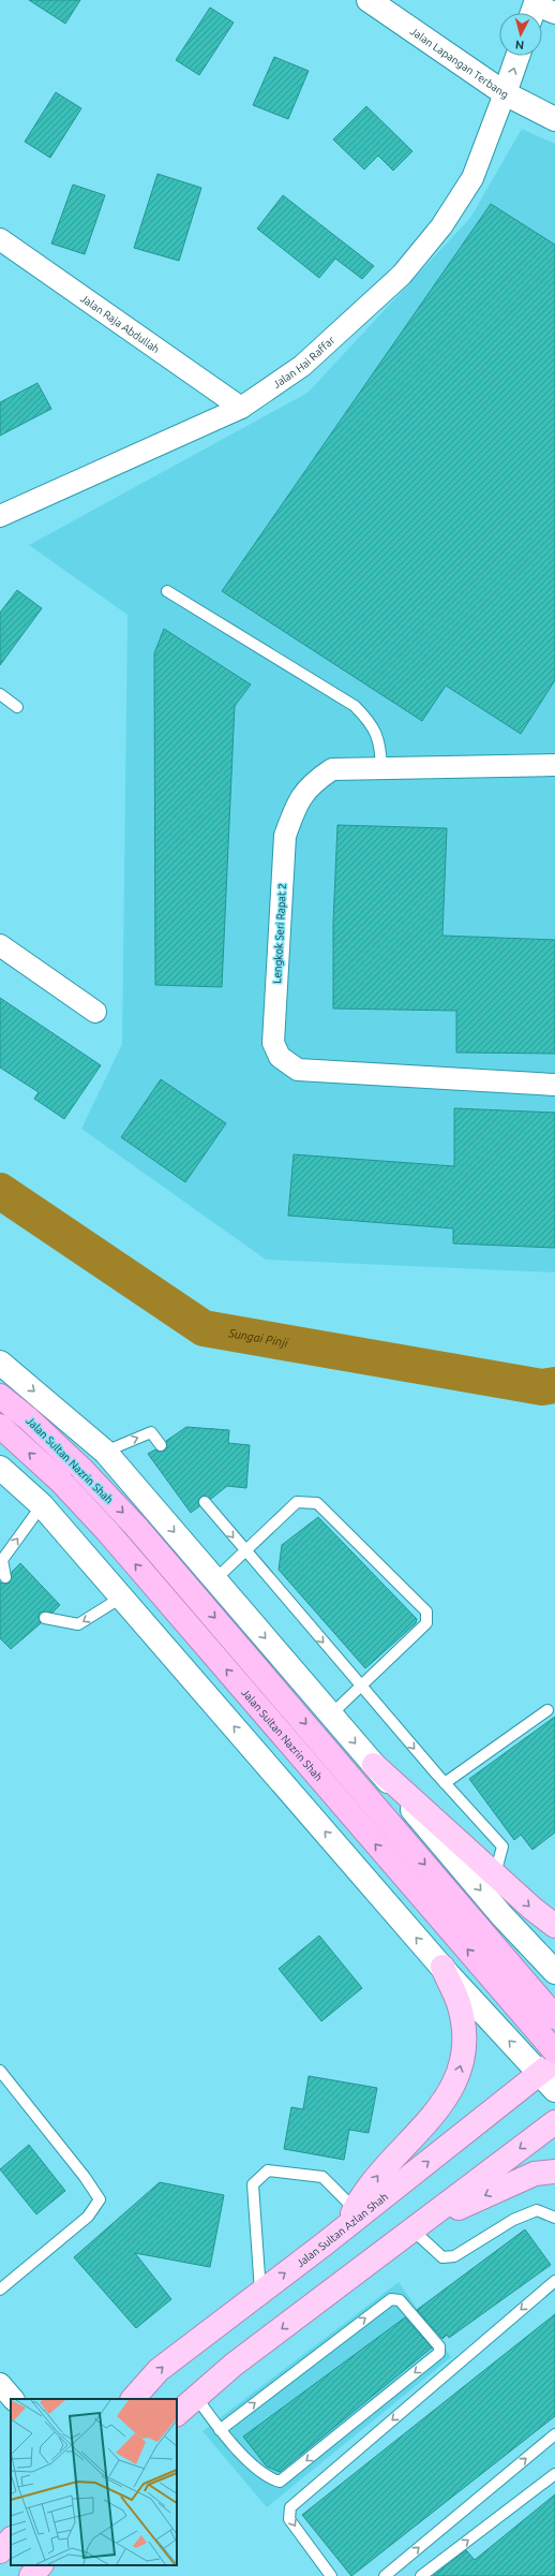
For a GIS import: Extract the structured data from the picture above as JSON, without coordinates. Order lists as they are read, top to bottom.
{
  "streets": {
    "highway": ["Jalan Sultan Nazrin Shah"],
    "main road": ["Jalan Sultan Azlan Shah"],
    "street": [
      "Jalan Lapangan Terbang",
      "Jalan Raja Abdullah",
      "Jalan Hai Raffar",
      "Lengkok Seri Rapat 2"
    ]
  },
  "crossings": [
    ["Jalan Lapangan Terbang", "Jalan Hai Raffar"],
    ["Jalan Raja Abdullah", "Jalan Hai Raffar"]
  ],
  "water": ["Sungai Pinji"],
  "north": "bottom"
}
